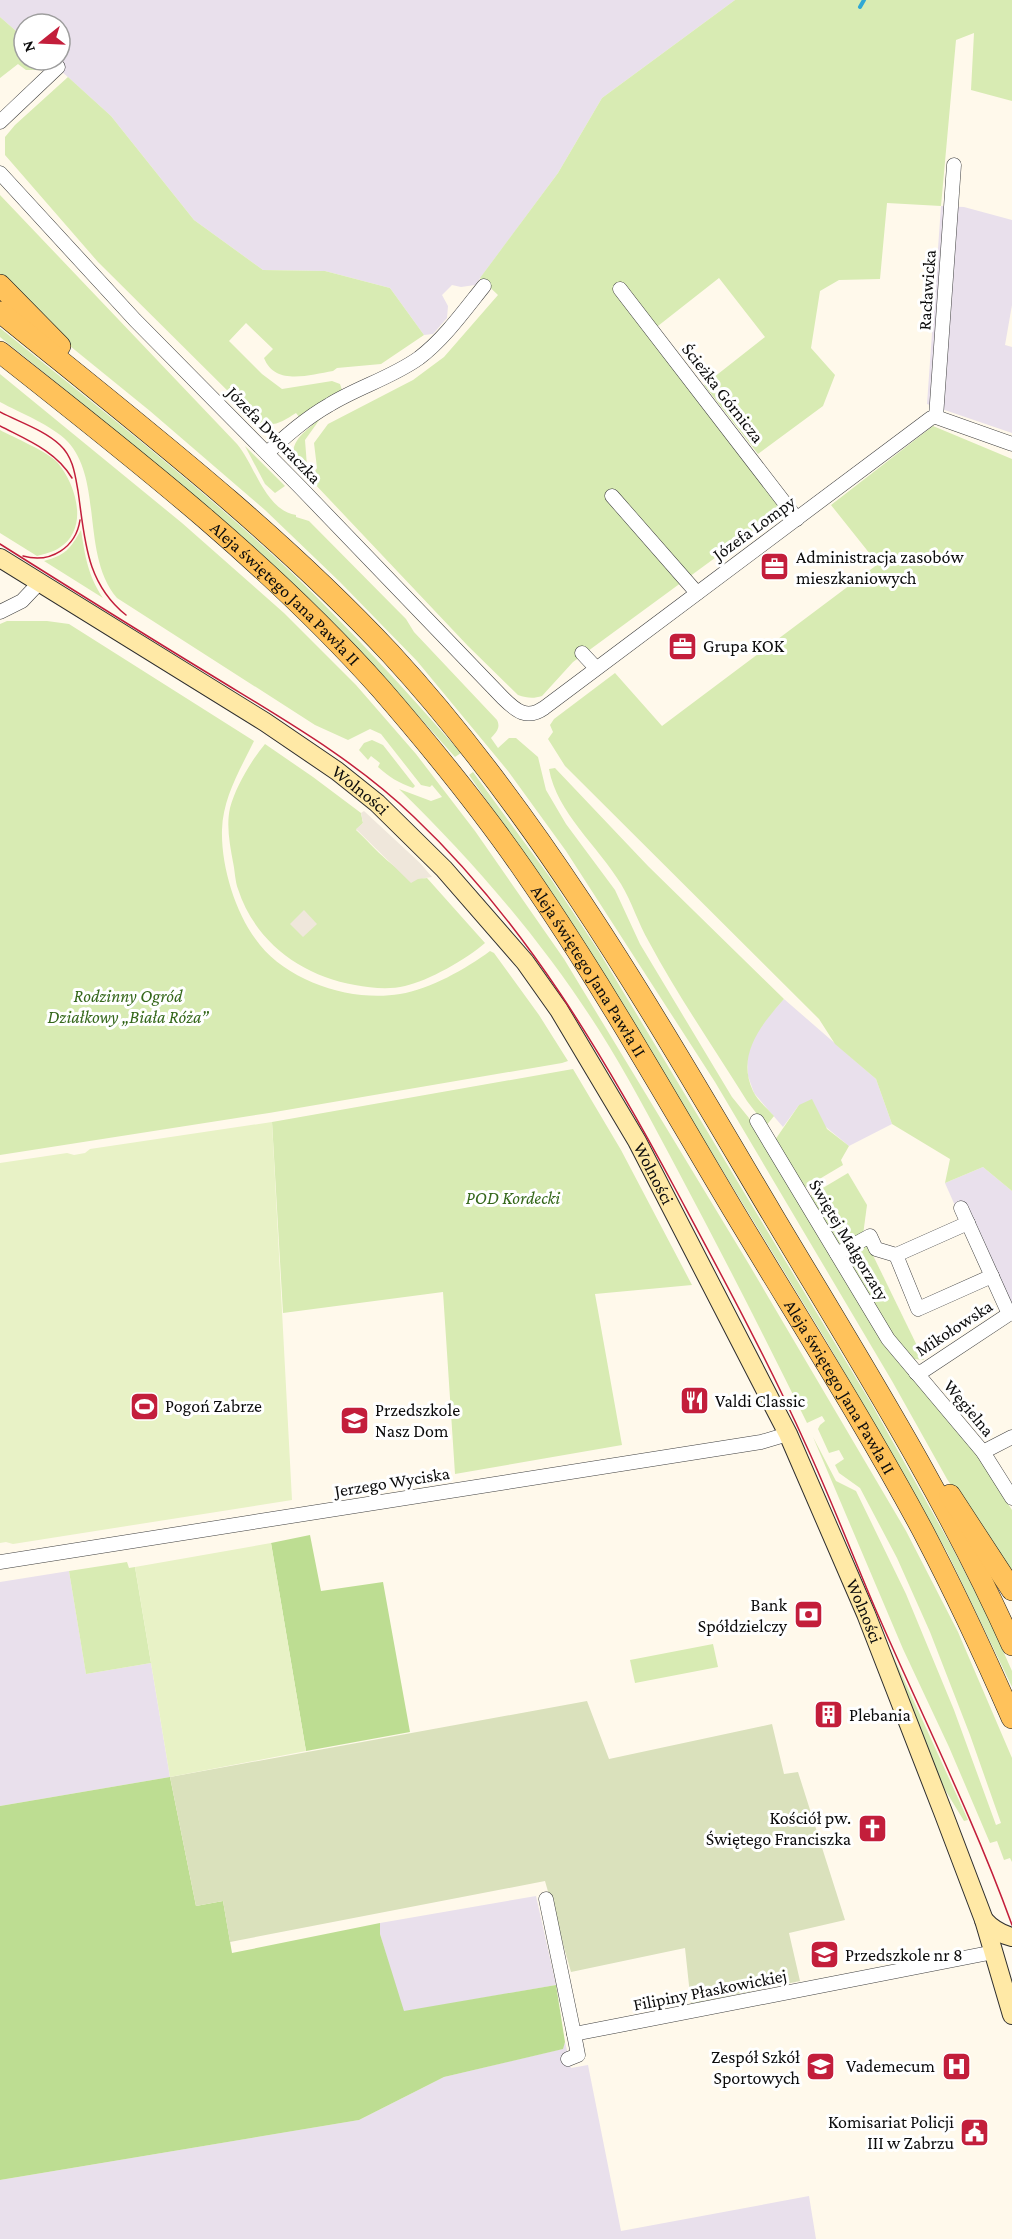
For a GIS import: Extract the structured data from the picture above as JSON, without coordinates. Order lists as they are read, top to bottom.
{
  "streets": {
    "main road": ["Aleja świętego Jana Pawła II"],
    "street": [
      "Racławicka",
      "Ścieżka Górnicza",
      "Józefa Dworaczka",
      "Józefa Lompy",
      "Wolności",
      "Świętej Małgorzaty",
      "Mikołowska",
      "Węgielna",
      "Jerzego Wyciska",
      "Filipiny Płaskowickiej"
    ]
  },
  "crossings": [
    ["Racławicka", "Józefa Lompy"],
    ["Ścieżka Górnicza", "Józefa Lompy"],
    ["Józefa Dworaczka", "Józefa Lompy"],
    ["Wolności", "Jerzego Wyciska"],
    ["Wolności", "Filipiny Płaskowickiej"],
    ["Świętej Małgorzaty", "Mikołowska"],
    ["Świętej Małgorzaty", "Węgielna"],
    ["Mikołowska", "Węgielna"]
  ],
  "parks": ["Rodzinny Ogród Działkowy „Biała Róża”", "POD Kordecki"],
  "places": {
    "office": ["Administracja zasobów mieszkaniowych", "Grupa KOK"],
    "restaurant": ["Valdi Classic"],
    "sports": ["Pogoń Zabrze"],
    "school or university": ["Przedszkole Nasz Dom", "Przedszkole nr 8", "Zespół Szkół Sportowych"],
    "bank": ["Bank Spółdzielczy"],
    "building": ["Plebania"],
    "church": ["Kościół pw. Świętego Franciszka"],
    "hospital": ["Vademecum"],
    "public building": ["Komisariat Policji III w Zabrzu"]
  },
  "north": "left"
}
